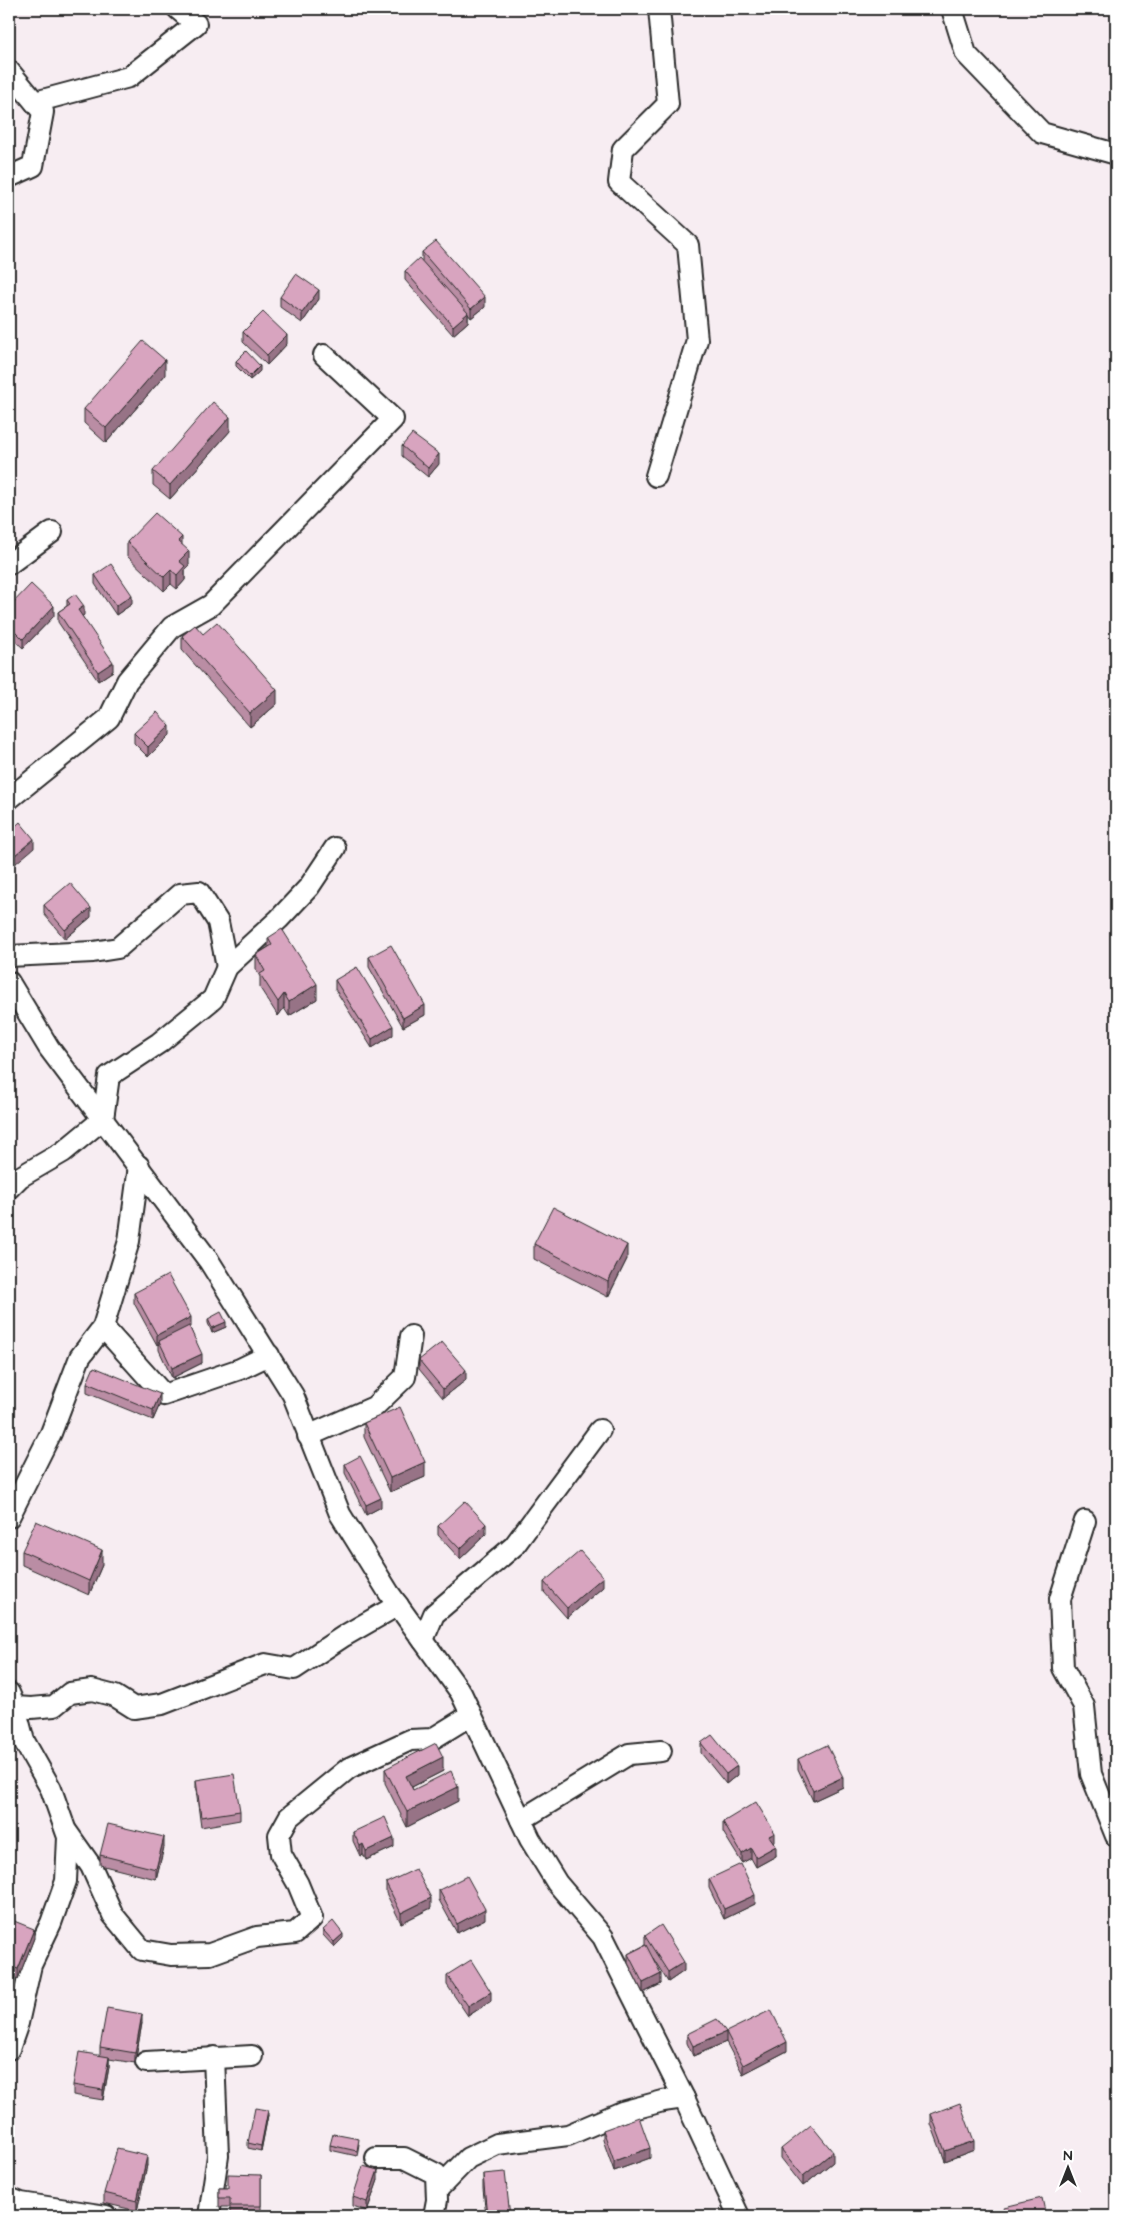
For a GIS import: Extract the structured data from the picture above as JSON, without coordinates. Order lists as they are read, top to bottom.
{
  "north": "top"
}
